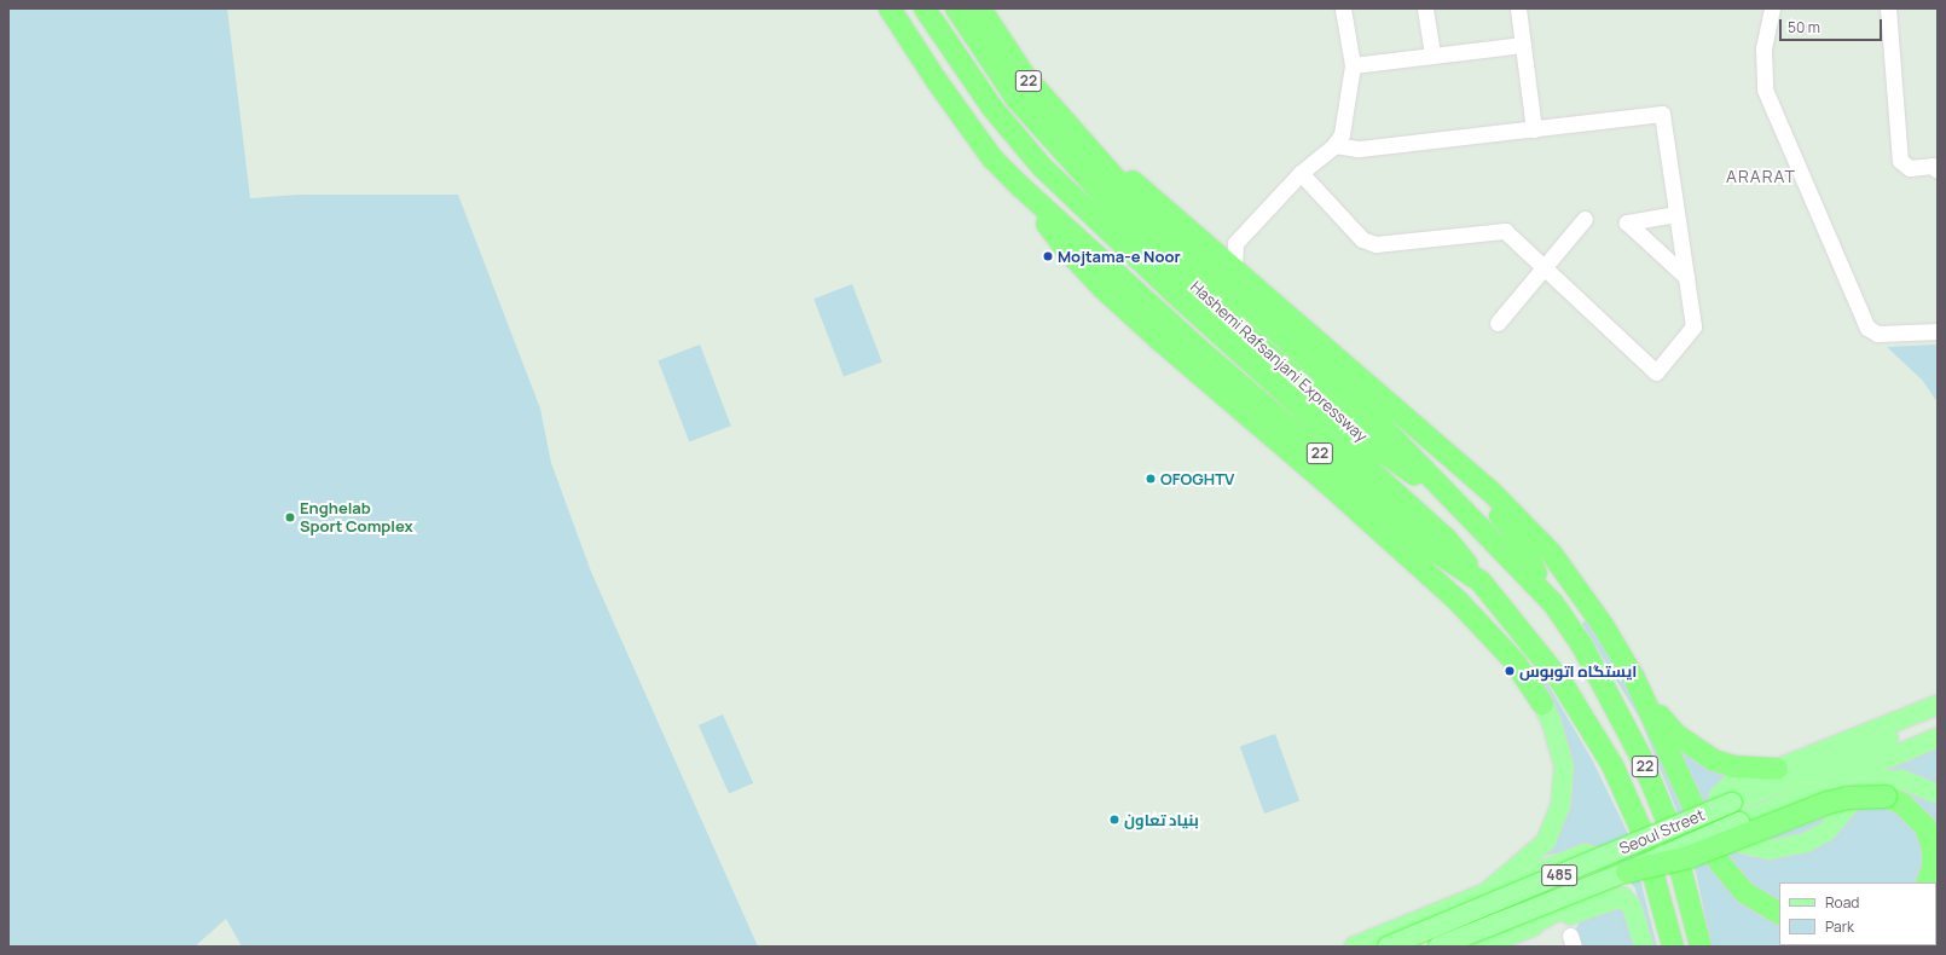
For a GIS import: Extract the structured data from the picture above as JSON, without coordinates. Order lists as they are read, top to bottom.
{
  "streets": {
    "highway": ["22", "Hashemi Rafsanjani Expressway"],
    "main road": ["Seoul Street", "485"]
  },
  "districts": ["ARARAT"],
  "places": [
    "Mojtama-e Noor",
    "OFOGHTV",
    "Enghelab Sport Complex",
    "ایستگاه اتوبوس",
    "بنیاد تعاون"
  ],
  "legend": ["Road", "Park"],
  "scale_bar": "50 m"
}
